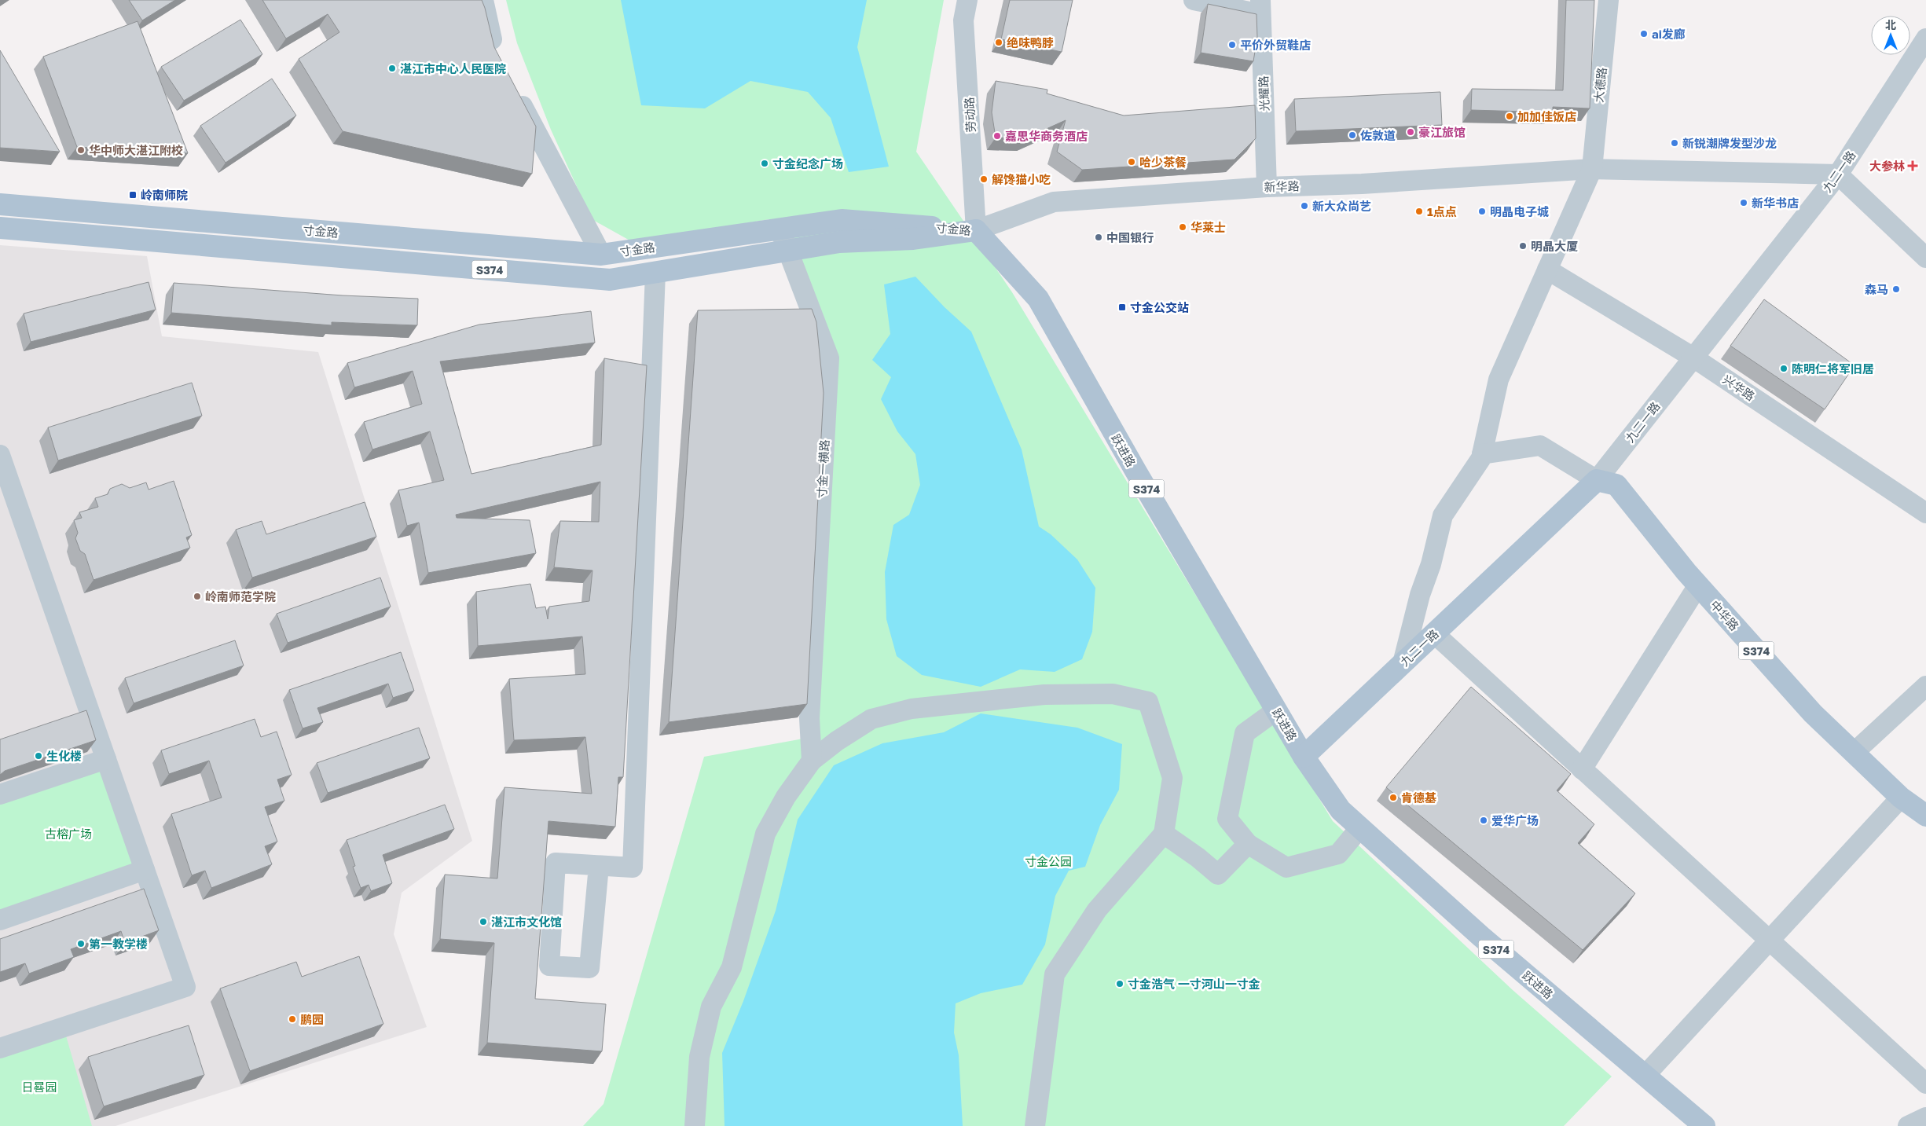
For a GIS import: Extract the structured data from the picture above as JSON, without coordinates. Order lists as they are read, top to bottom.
{
  "streets": {
    "main road": [
      "九二一路",
      "寸金路",
      "S374",
      "跃进路",
      "中华路"
    ],
    "street": [
      "大德路",
      "光耀路",
      "劳动路",
      "新华路",
      "兴华路",
      "寸金一横路"
    ]
  },
  "crossings": [
    ["大德路", "九二一路"],
    ["大德路", "新华路"],
    ["大德路", "兴华路"],
    ["光耀路", "新华路"],
    ["劳动路", "新华路"],
    ["劳动路", "寸金路"],
    ["劳动路", "跃进路"],
    ["九二一路", "新华路"],
    ["九二一路", "兴华路"],
    ["九二一路", "跃进路"],
    ["九二一路", "中华路"],
    ["新华路", "寸金路"],
    ["新华路", "跃进路"],
    ["寸金路", "跃进路"],
    ["寸金路", "寸金一横路"]
  ],
  "parks": ["古榕广场", "寸金公园", "日晷园"],
  "places": {
    "other": [
      "ai发廊",
      "绝味鸭脖",
      "平价外贸鞋店",
      "湛江市中心人民医院",
      "加加佳饭店",
      "豪江旅馆",
      "佐敦道",
      "嘉思华商务酒店",
      "新锐潮牌发型沙龙",
      "华中师大湛江附校",
      "哈少茶餐",
      "寸金纪念广场",
      "解馋猫小吃",
      "新华书店",
      "新大众尚艺",
      "1点点",
      "明晶电子城",
      "华莱士",
      "中国银行",
      "明晶大厦",
      "森马",
      "陈明仁将军旧居",
      "岭南师范学院",
      "生化楼",
      "肯德基",
      "爱华广场",
      "湛江市文化馆",
      "第一教学楼",
      "寸金浩气 一寸河山一寸金",
      "鹏园"
    ],
    "health": ["大参林"],
    "transit": ["岭南师院", "寸金公交站"]
  },
  "north": "top"
}
